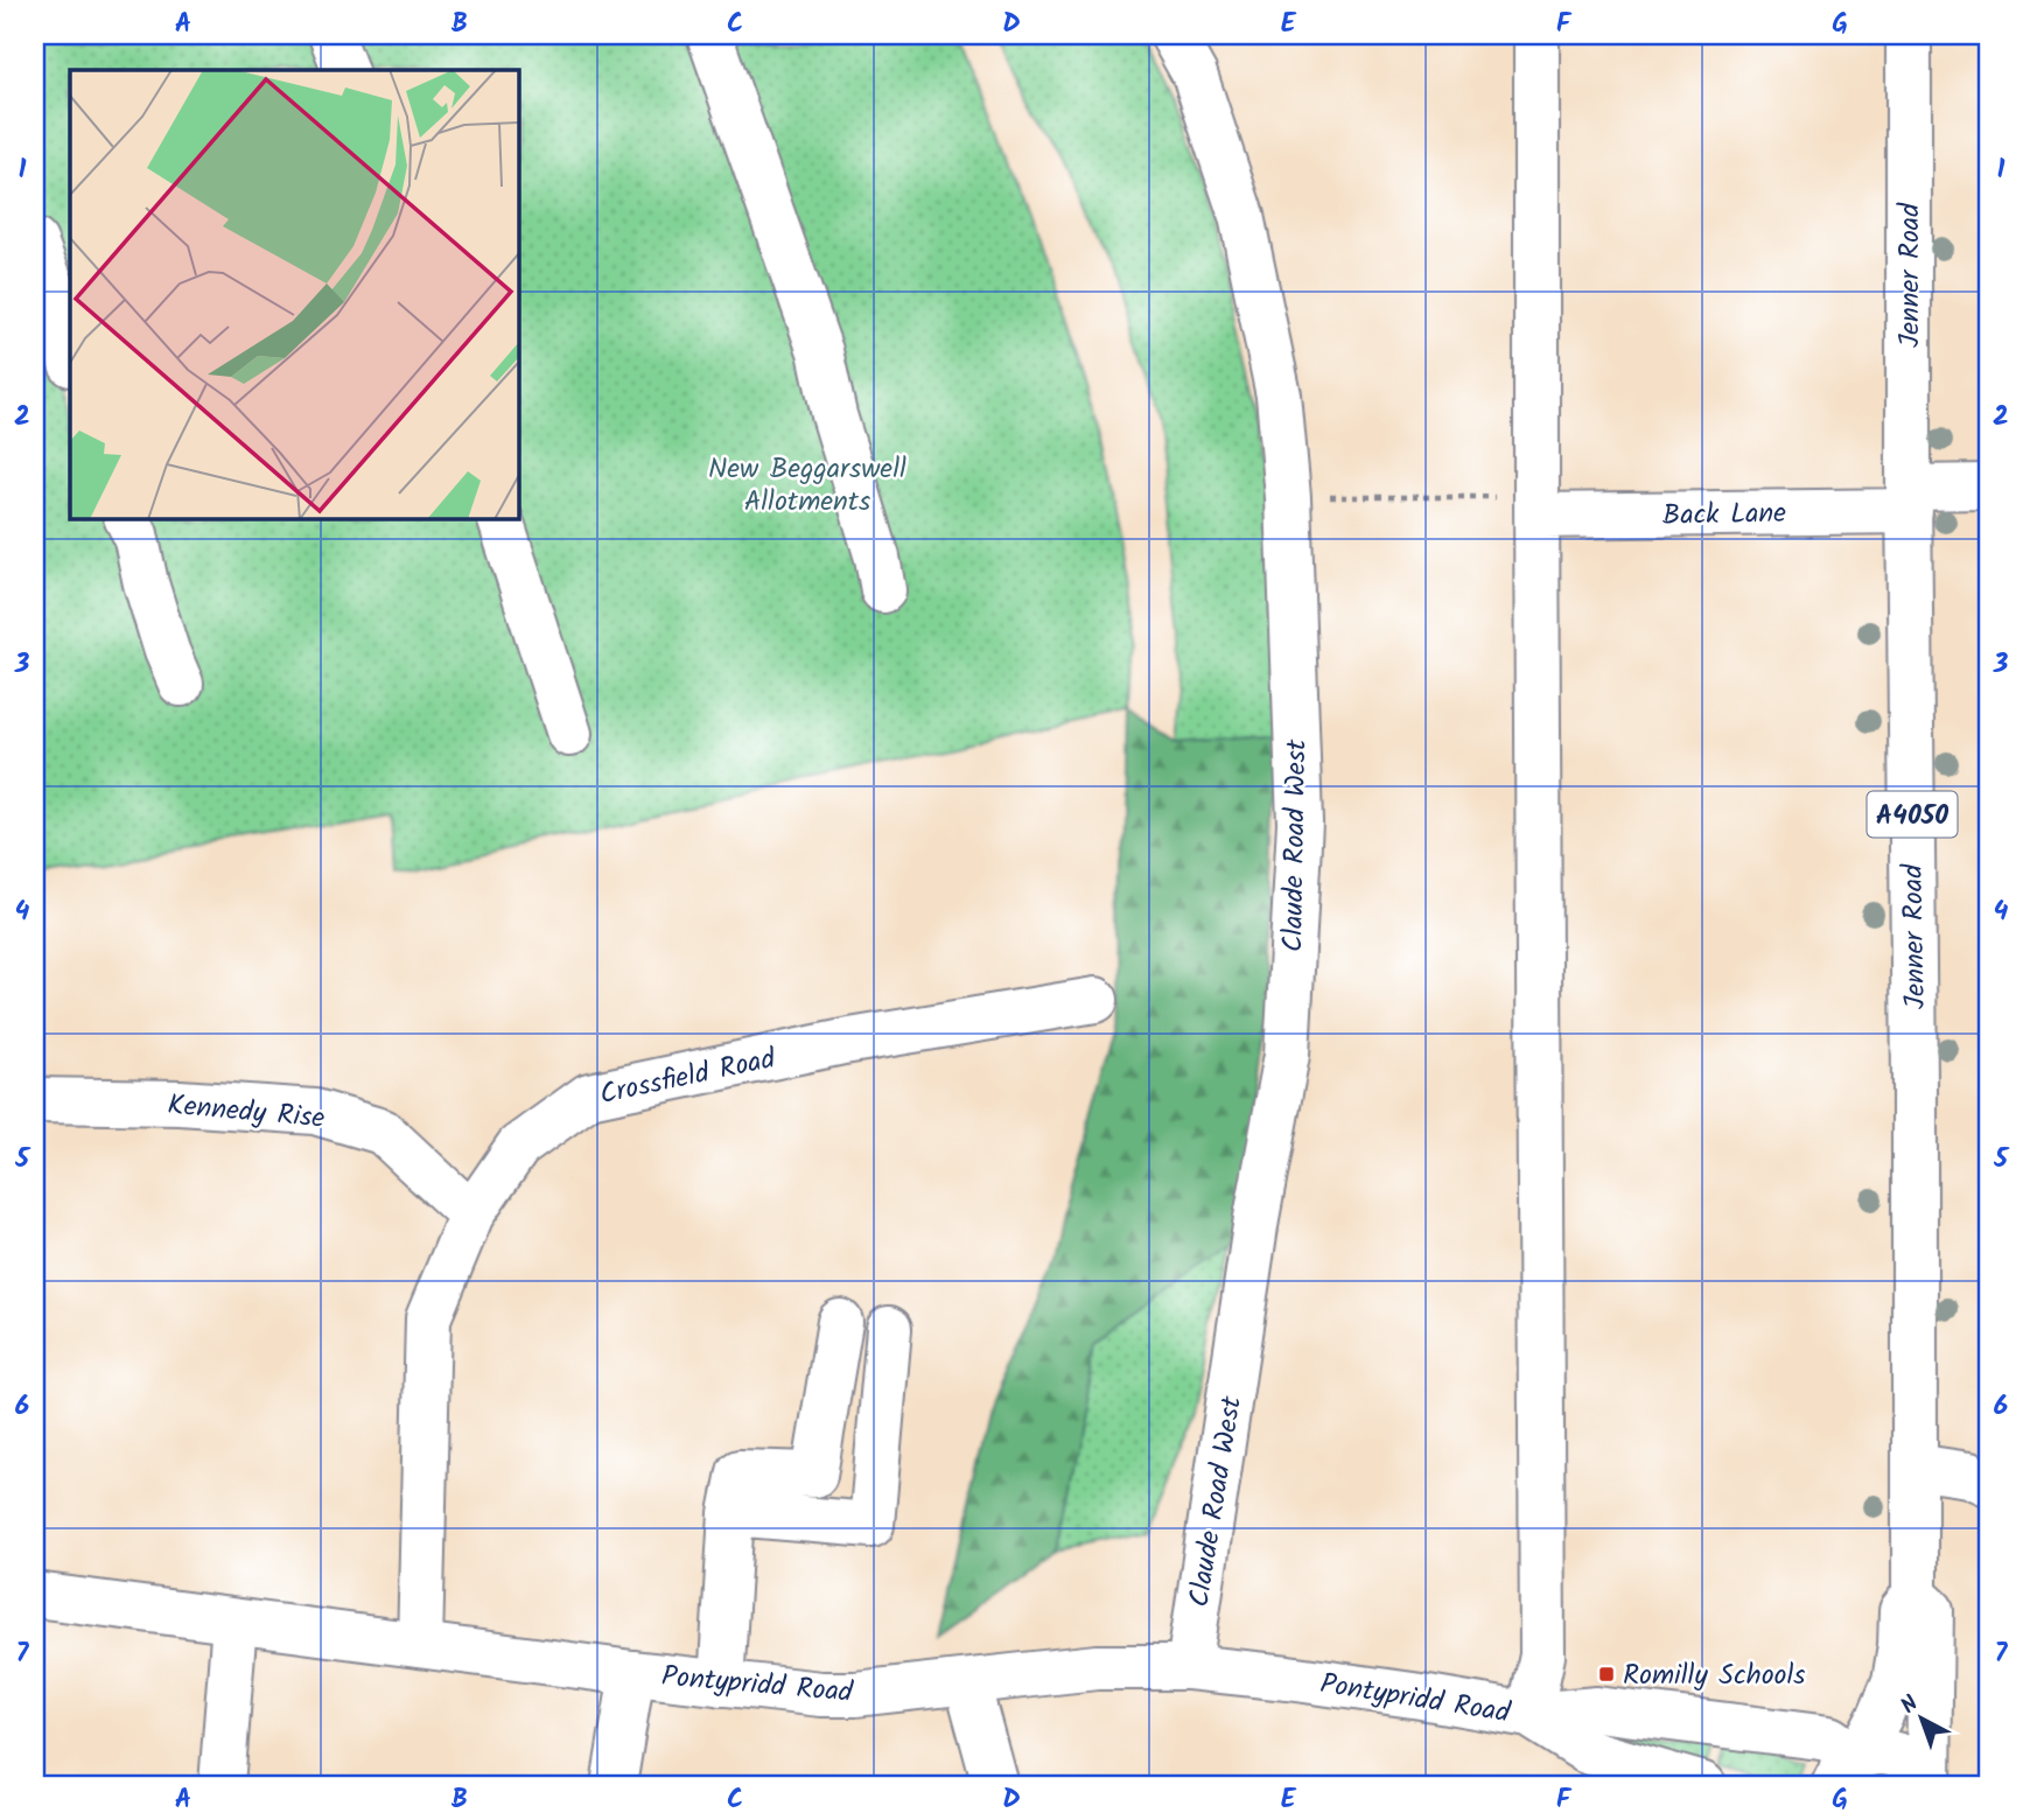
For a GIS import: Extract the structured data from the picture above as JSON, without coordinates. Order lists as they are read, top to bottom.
{
  "streets": {
    "street": [
      "Jenner Road",
      "Back Lane",
      "A4050",
      "Claude Road West",
      "Crossfield Road",
      "Kennedy Rise",
      "Pontypridd Road"
    ]
  },
  "crossings": [
    ["Jenner Road", "Back Lane"],
    ["Jenner Road", "Pontypridd Road"],
    ["Claude Road West", "Pontypridd Road"],
    ["Crossfield Road", "Kennedy Rise"],
    ["Crossfield Road", "Pontypridd Road"]
  ],
  "parks": ["New Beggarswell Allotments"],
  "places": {
    "transit": ["Romilly Schools"]
  },
  "north": "top left",
  "grid": {
    "columns": [
      "A",
      "B",
      "C",
      "D",
      "E",
      "F",
      "G"
    ],
    "rows": [
      "1",
      "2",
      "3",
      "4",
      "5",
      "6",
      "7"
    ]
  }
}
